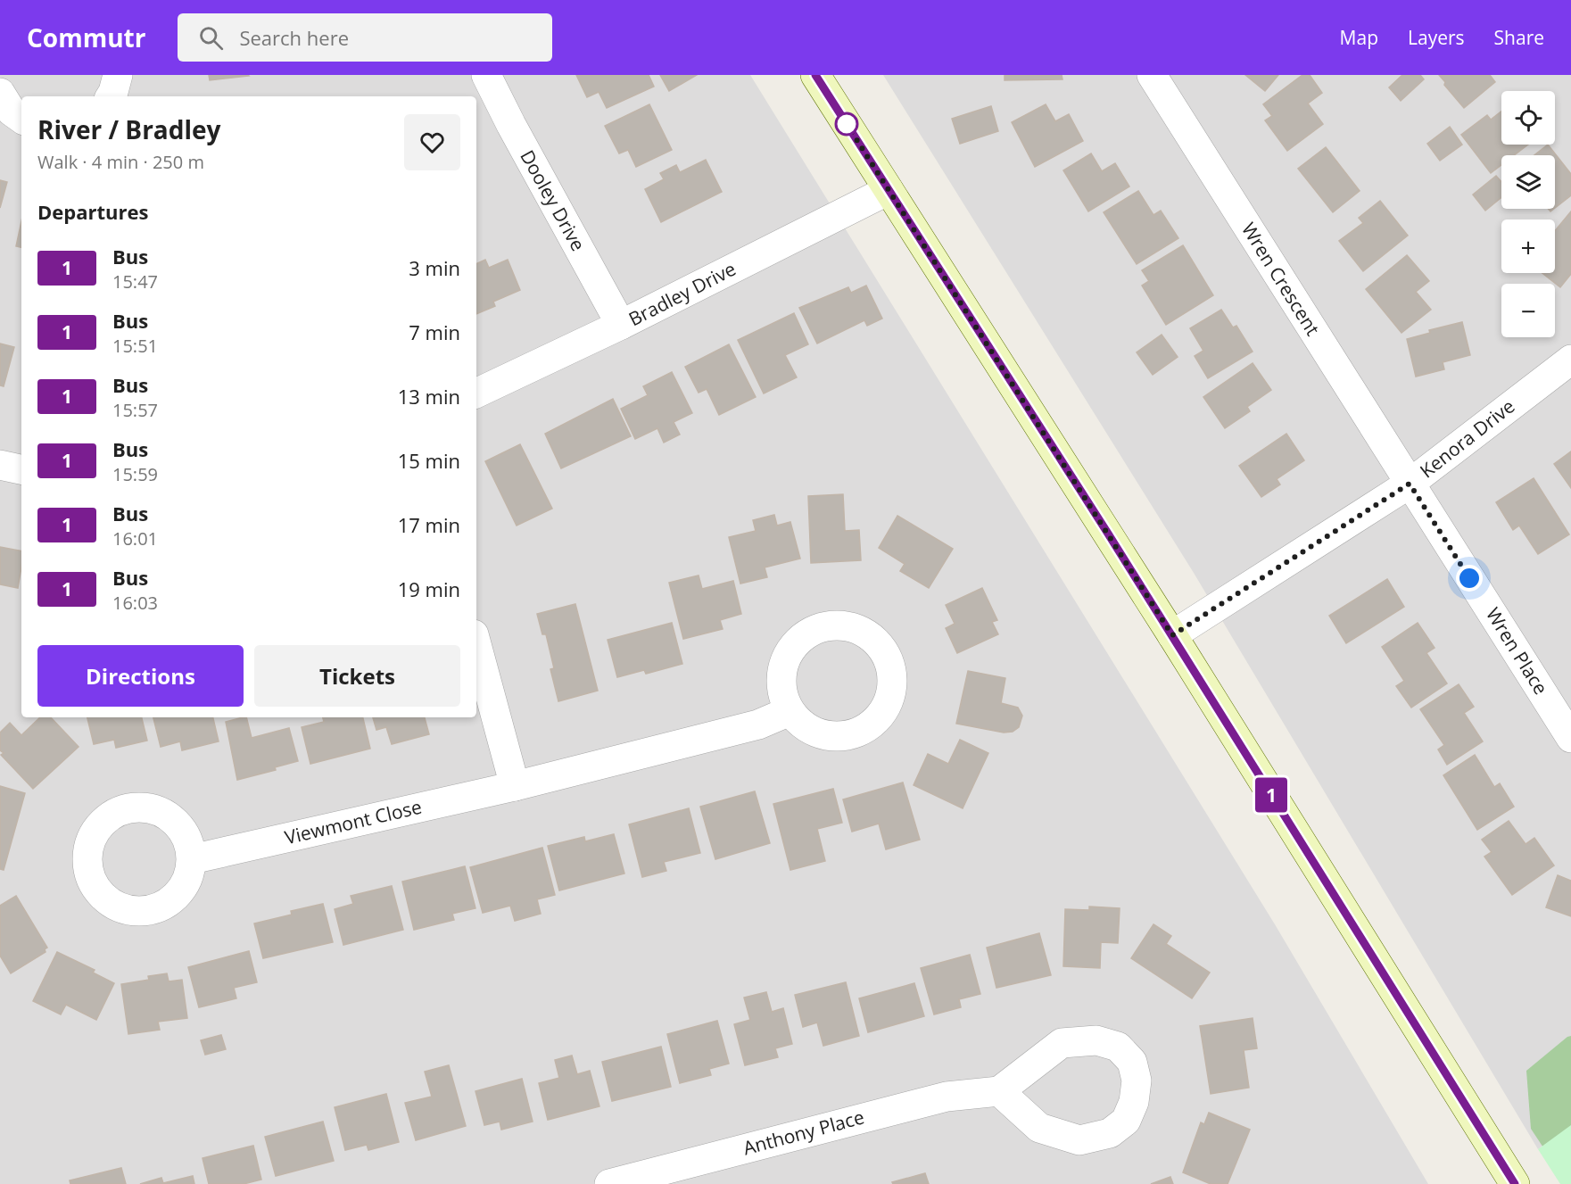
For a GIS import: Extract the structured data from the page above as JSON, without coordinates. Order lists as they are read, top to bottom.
{
  "streets": {
    "street": [
      "Dooley Drive",
      "Wren Crescent",
      "Bradley Drive",
      "Kenora Drive",
      "Wren Place",
      "Viewmont Close",
      "Anthony Place"
    ]
  },
  "crossings": [
    ["Dooley Drive", "Bradley Drive"],
    ["Wren Crescent", "Kenora Drive"],
    ["Wren Crescent", "Wren Place"],
    ["Kenora Drive", "Wren Place"]
  ],
  "lines": ["bus line 1"],
  "page": {
    "header": "Commutr",
    "search": "Search here",
    "nav": ["Map", "Layers", "Share"],
    "on_map": "1",
    "map_buttons": ["+", "−"],
    "heading": [
      ["River / Bradley", "Walk · 4 min · 250 m"],
      "Departures"
    ],
    "list": [
      {
        "mark": "1",
        "name": "Bus",
        "note": "15:47",
        "value": "3 min"
      },
      {
        "mark": "1",
        "name": "Bus",
        "note": "15:51",
        "value": "7 min"
      },
      {
        "mark": "1",
        "name": "Bus",
        "note": "15:57",
        "value": "13 min"
      },
      {
        "mark": "1",
        "name": "Bus",
        "note": "15:59",
        "value": "15 min"
      },
      {
        "mark": "1",
        "name": "Bus",
        "note": "16:01",
        "value": "17 min"
      },
      {
        "mark": "1",
        "name": "Bus",
        "note": "16:03",
        "value": "19 min"
      }
    ],
    "buttons": ["Directions", "Tickets"]
  }
}
